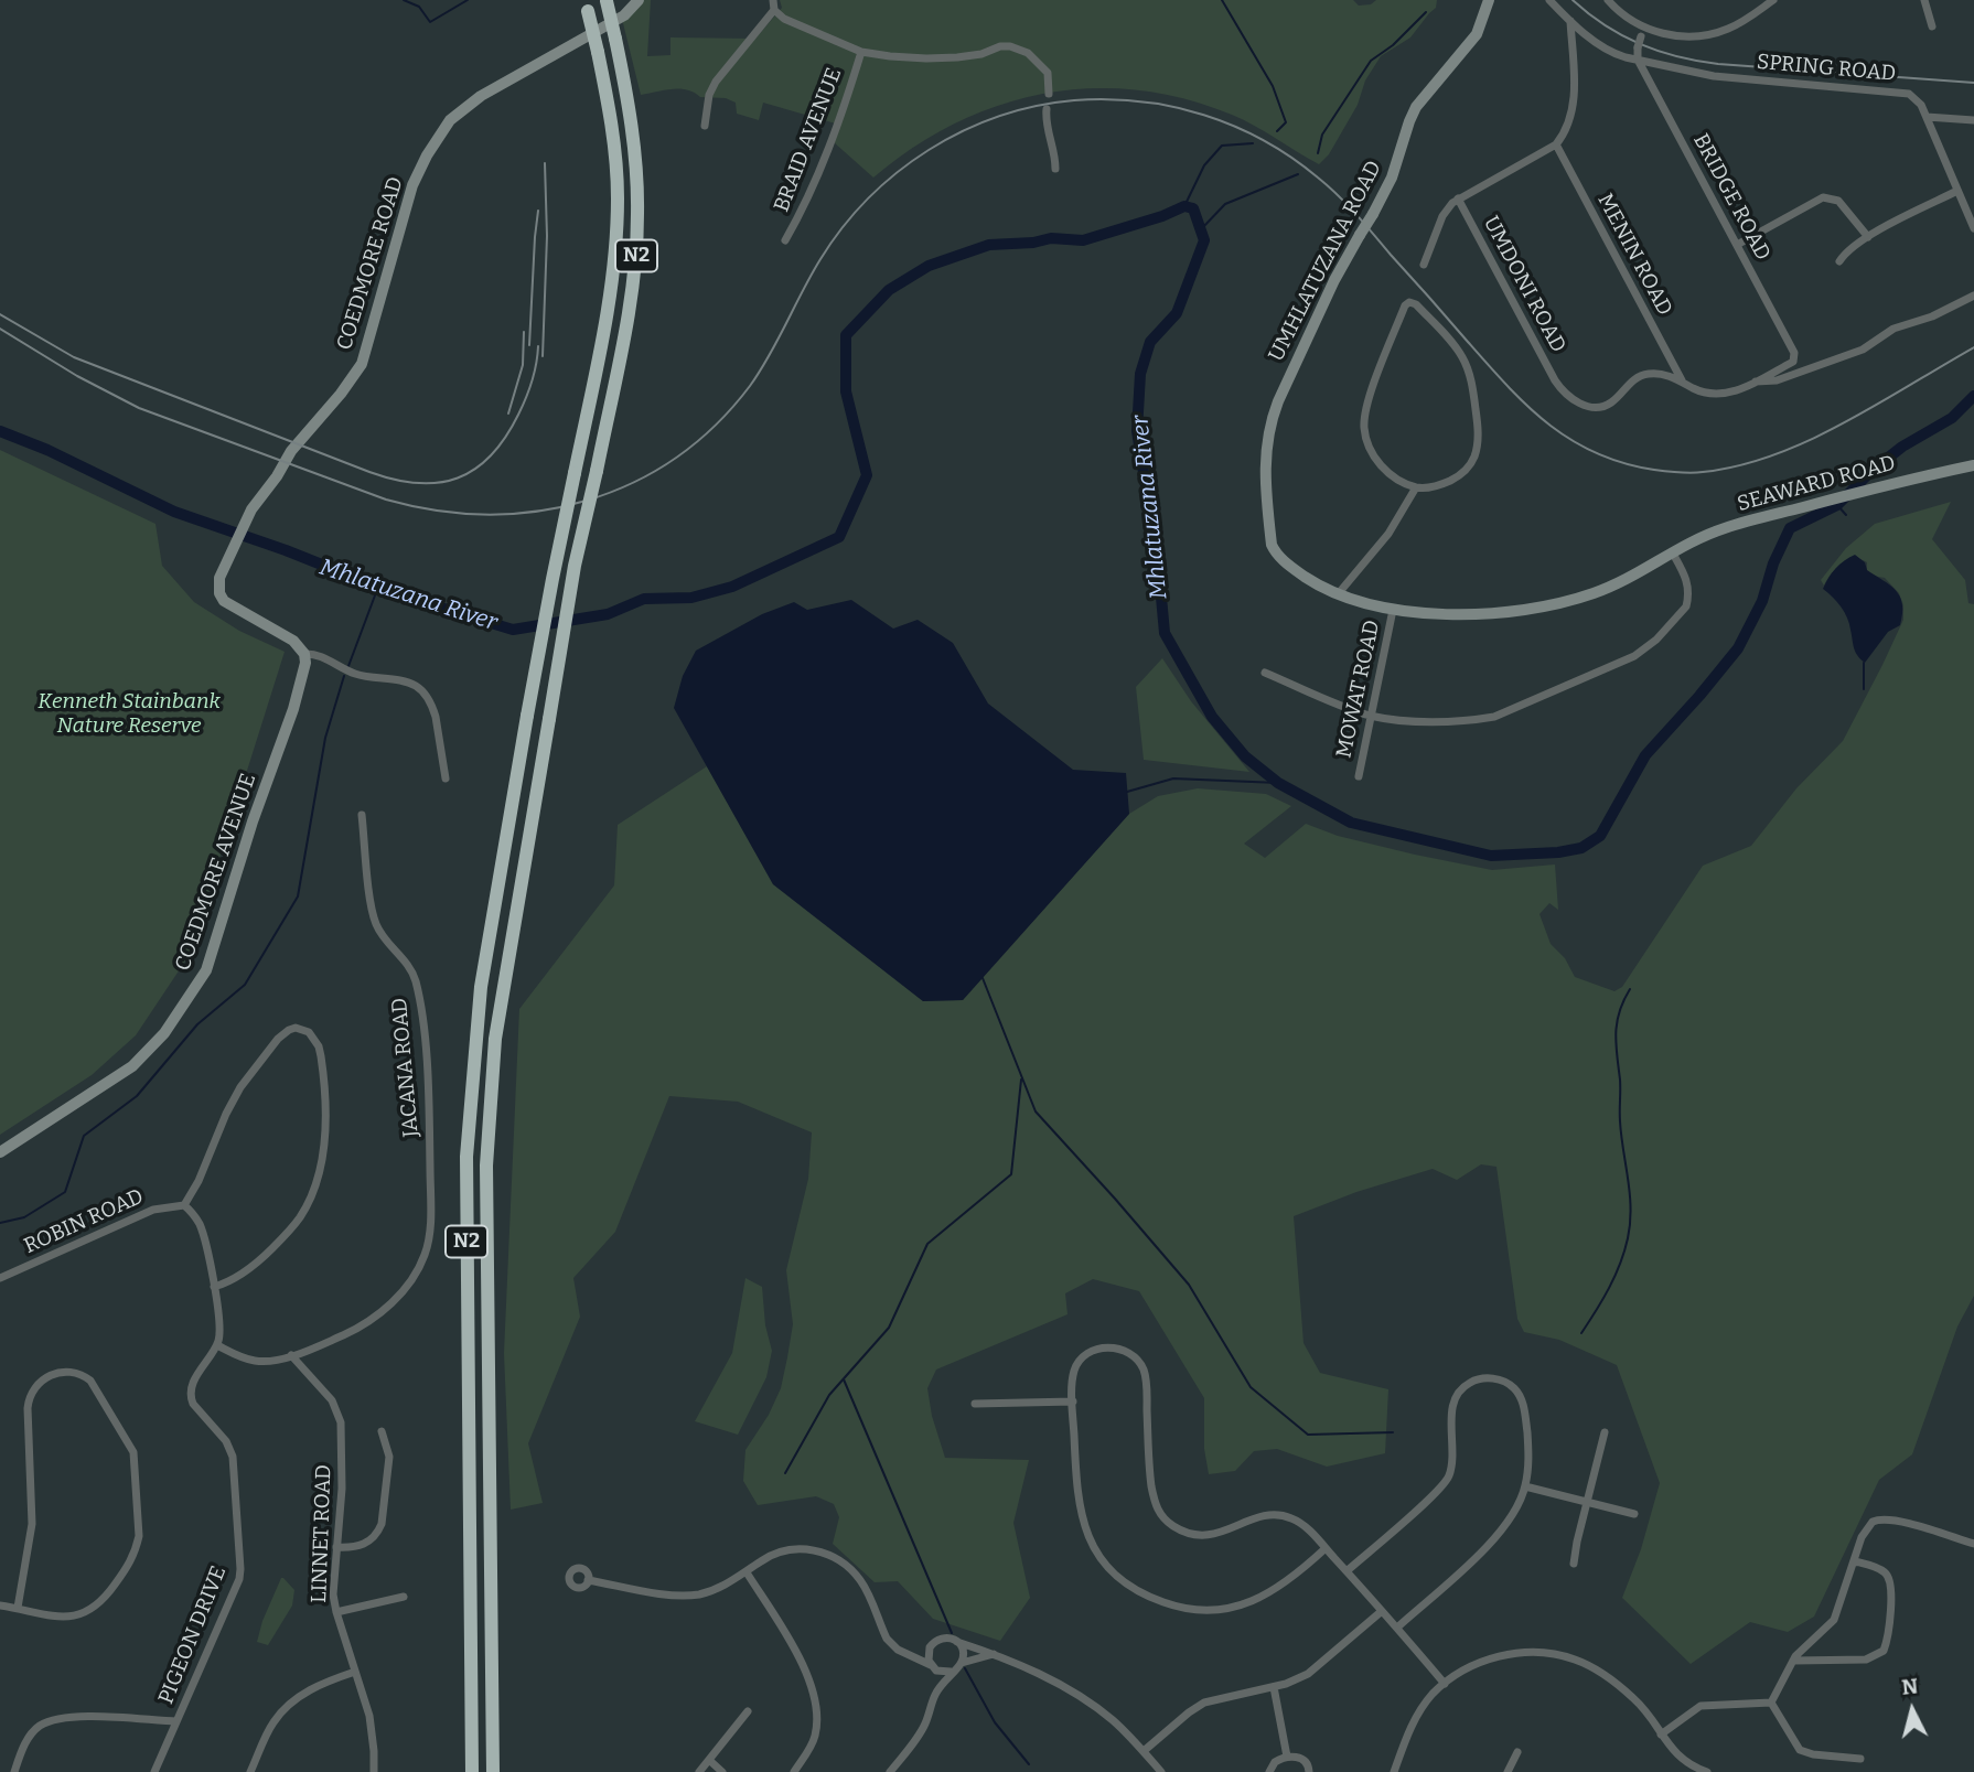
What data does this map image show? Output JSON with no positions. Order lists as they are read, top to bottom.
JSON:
{
  "streets": {
    "highway": ["N2"],
    "street": [
      "SPRING ROAD",
      "BRAID AVENUE",
      "BRIDGE ROAD",
      "MENIN ROAD",
      "UMHLATUZANA ROAD",
      "COEDMORE ROAD",
      "UMDONI ROAD",
      "SEAWARD ROAD",
      "MOWAT ROAD",
      "COEDMORE AVENUE",
      "JACANA ROAD",
      "ROBIN ROAD",
      "LINNET ROAD",
      "PIGEON DRIVE"
    ]
  },
  "crossings": [
    ["SPRING ROAD", "BRIDGE ROAD"],
    ["MENIN ROAD", "UMDONI ROAD"],
    ["UMHLATUZANA ROAD", "SEAWARD ROAD"],
    ["UMHLATUZANA ROAD", "MOWAT ROAD"],
    ["COEDMORE ROAD", "COEDMORE AVENUE"],
    ["JACANA ROAD", "LINNET ROAD"]
  ],
  "water": ["Mhlatuzana River"],
  "parks": ["Kenneth Stainbank Nature Reserve"],
  "north": "top"
}
